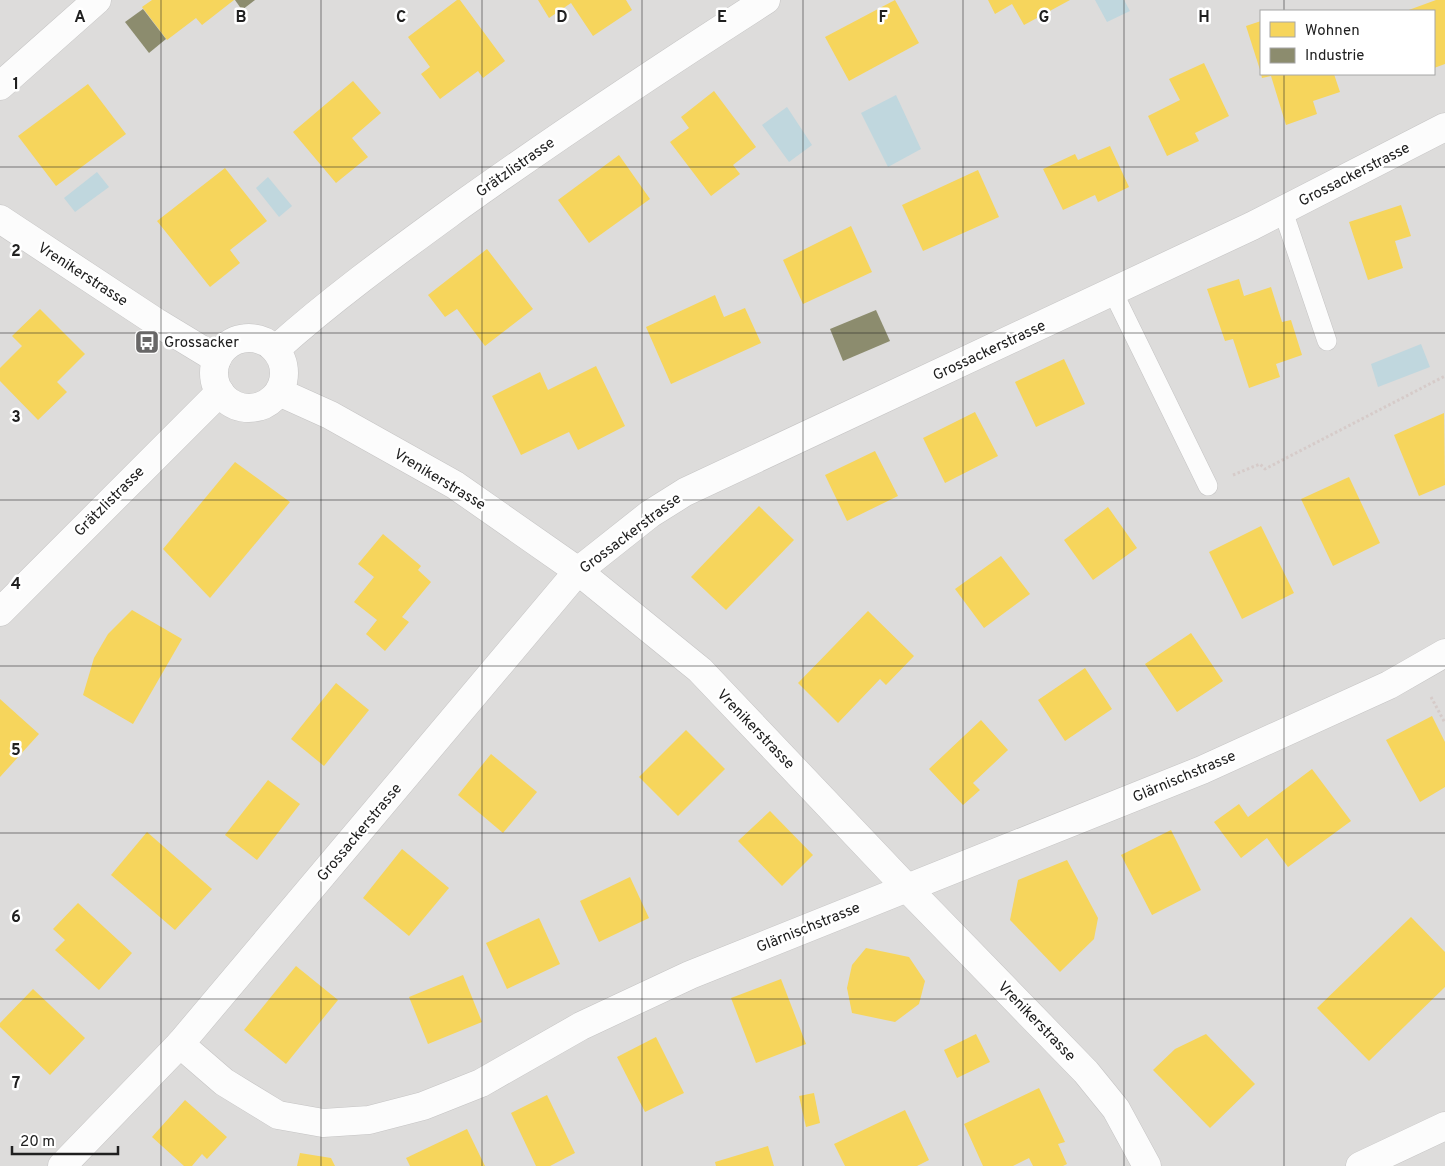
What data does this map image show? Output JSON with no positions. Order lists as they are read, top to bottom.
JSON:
{
  "streets": {
    "street": [
      "Grätzlistrasse",
      "Grossackerstrasse",
      "Vrenikerstrasse",
      "Glärnischstrasse"
    ]
  },
  "crossings": [
    ["Grätzlistrasse", "Vrenikerstrasse"],
    ["Grossackerstrasse", "Vrenikerstrasse"],
    ["Grossackerstrasse", "Glärnischstrasse"],
    ["Vrenikerstrasse", "Glärnischstrasse"]
  ],
  "places": {
    "bus stop": ["Grossacker"]
  },
  "legend": ["Wohnen", "Industrie"],
  "scale_bar": "20 m",
  "grid": {
    "columns": [
      "A",
      "B",
      "C",
      "D",
      "E",
      "F",
      "G",
      "H"
    ],
    "rows": [
      "1",
      "2",
      "3",
      "4",
      "5",
      "6",
      "7"
    ]
  }
}
